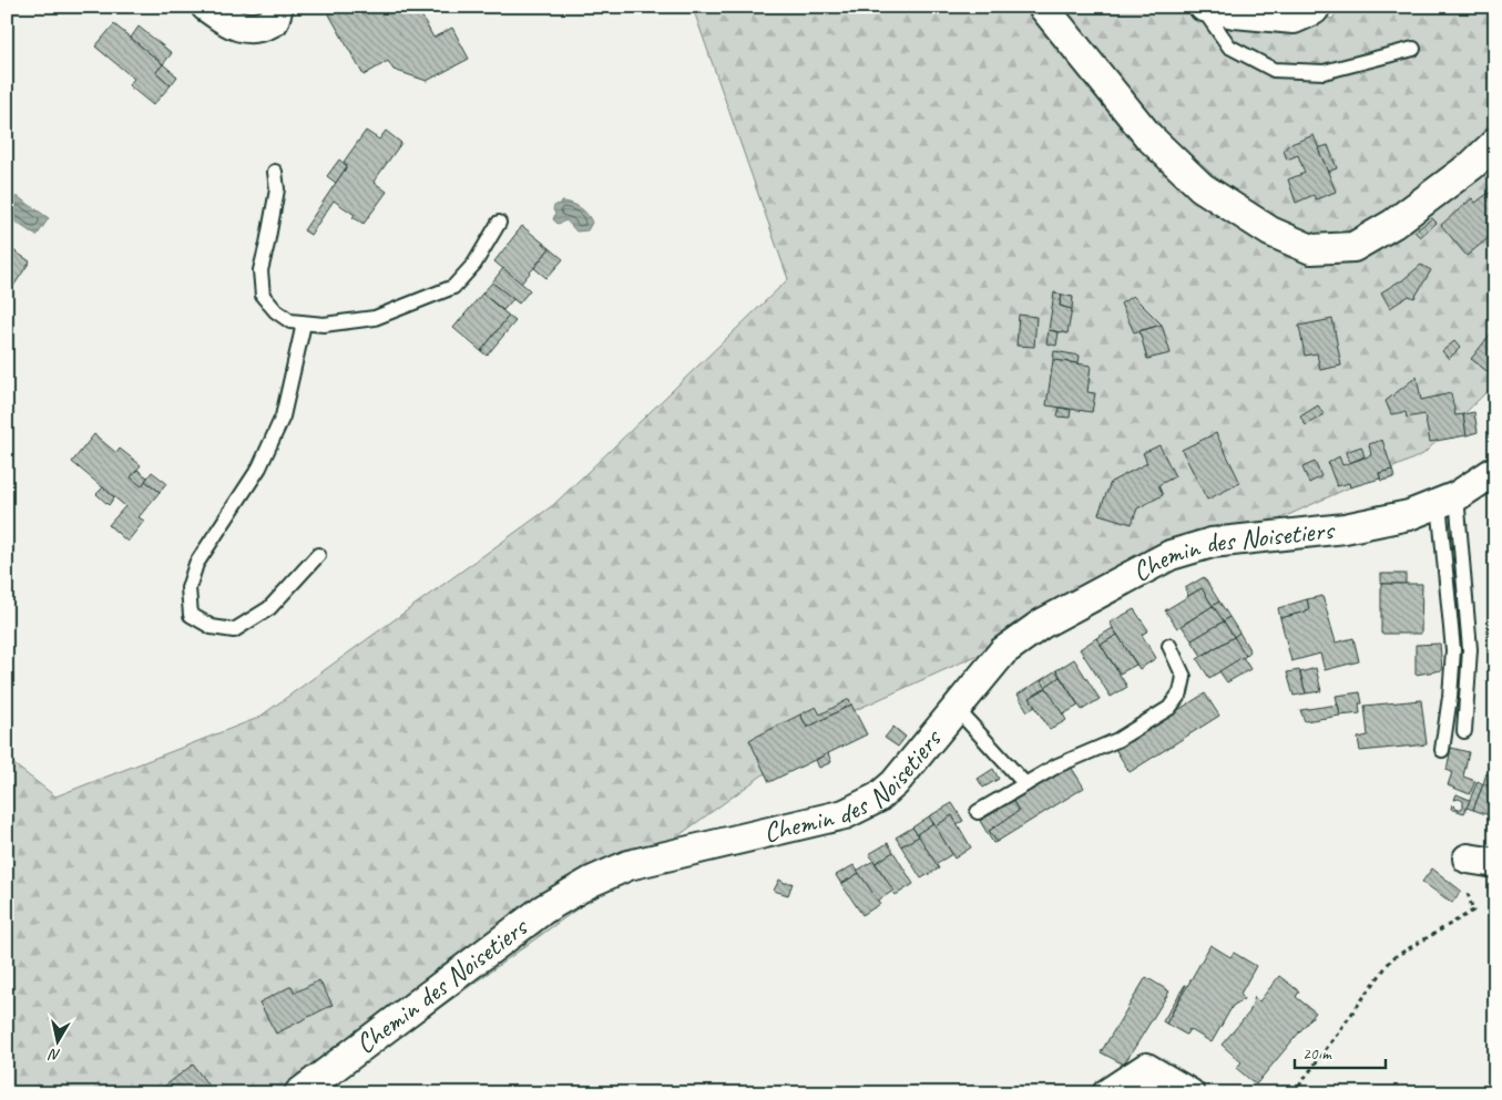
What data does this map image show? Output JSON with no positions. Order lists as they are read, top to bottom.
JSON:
{
  "streets": {
    "street": ["Chemin des Noisetiers"]
  },
  "scale_bar": "20 m",
  "north": "bottom"
}
